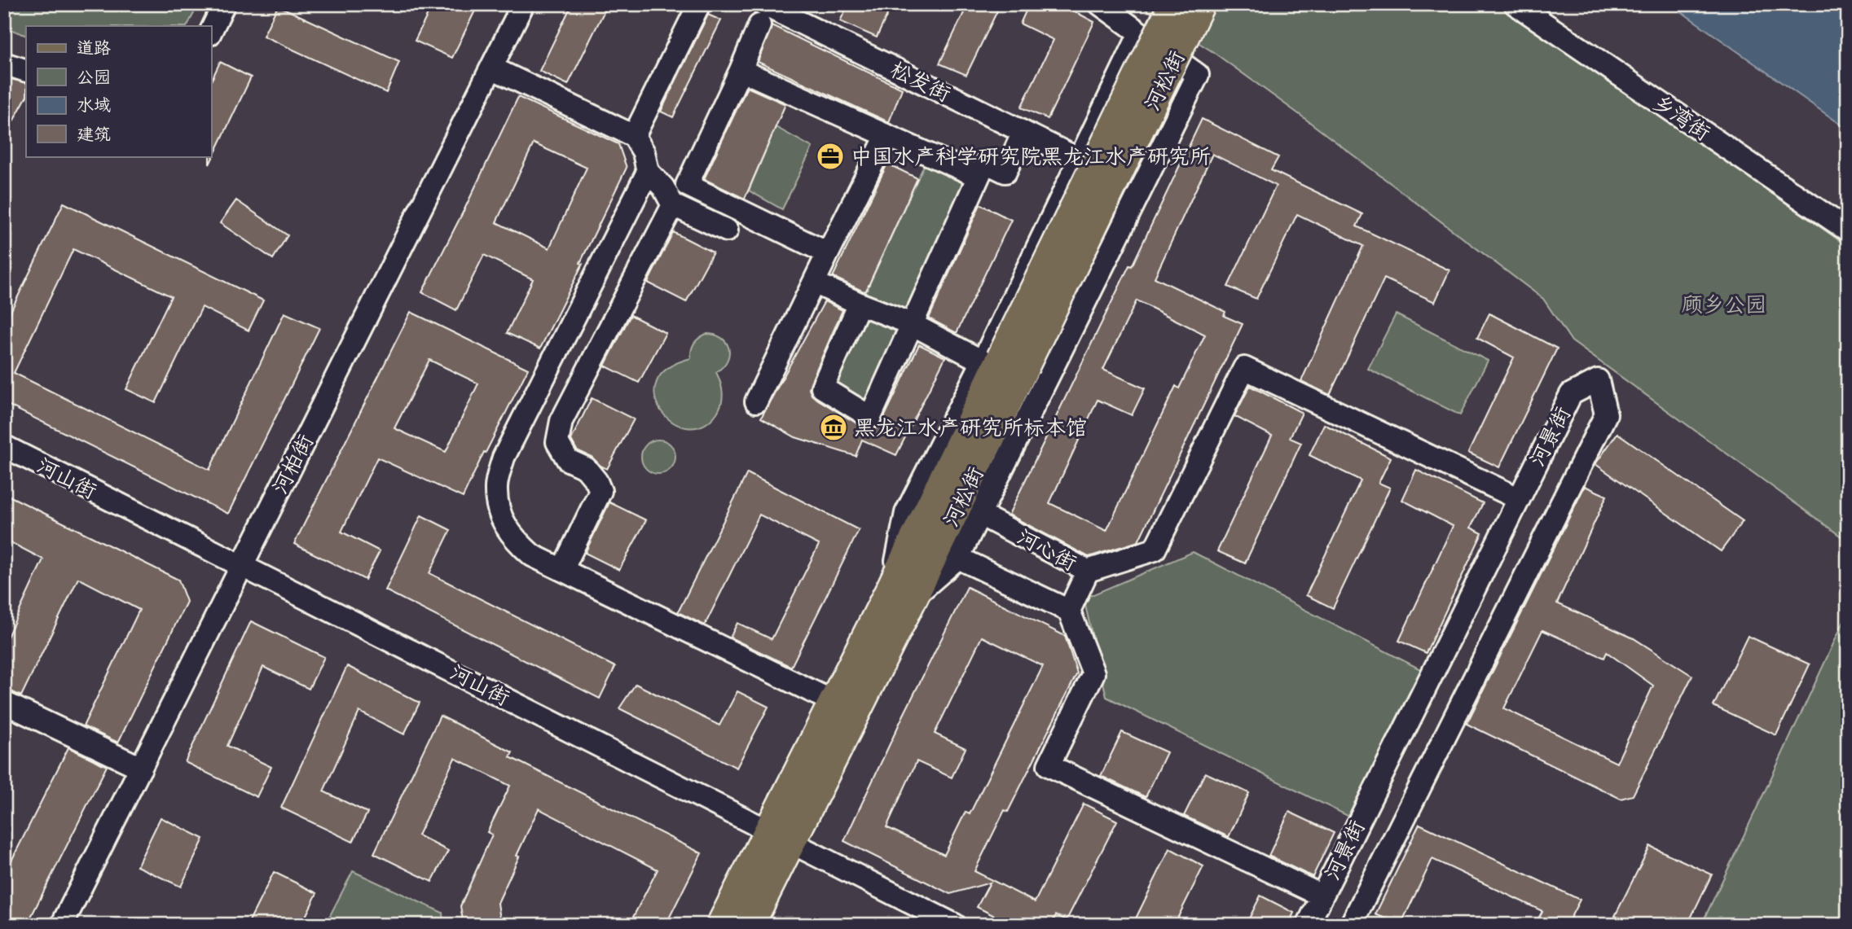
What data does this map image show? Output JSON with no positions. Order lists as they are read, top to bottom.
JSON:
{
  "streets": {
    "main road": ["河松街"],
    "street": [
      "松发街",
      "乡湾街",
      "河景街",
      "河柏街",
      "河山街",
      "河心街"
    ]
  },
  "crossings": [
    ["河松街", "河山街"],
    ["河柏街", "河山街"]
  ],
  "parks": ["顾乡公园"],
  "places": {
    "office": ["中国水产科学研究院黑龙江水产研究所"],
    "museum": ["黑龙江水产研究所标本馆"]
  },
  "legend": [
    "道路",
    "公园",
    "水域",
    "建筑"
  ]
}
